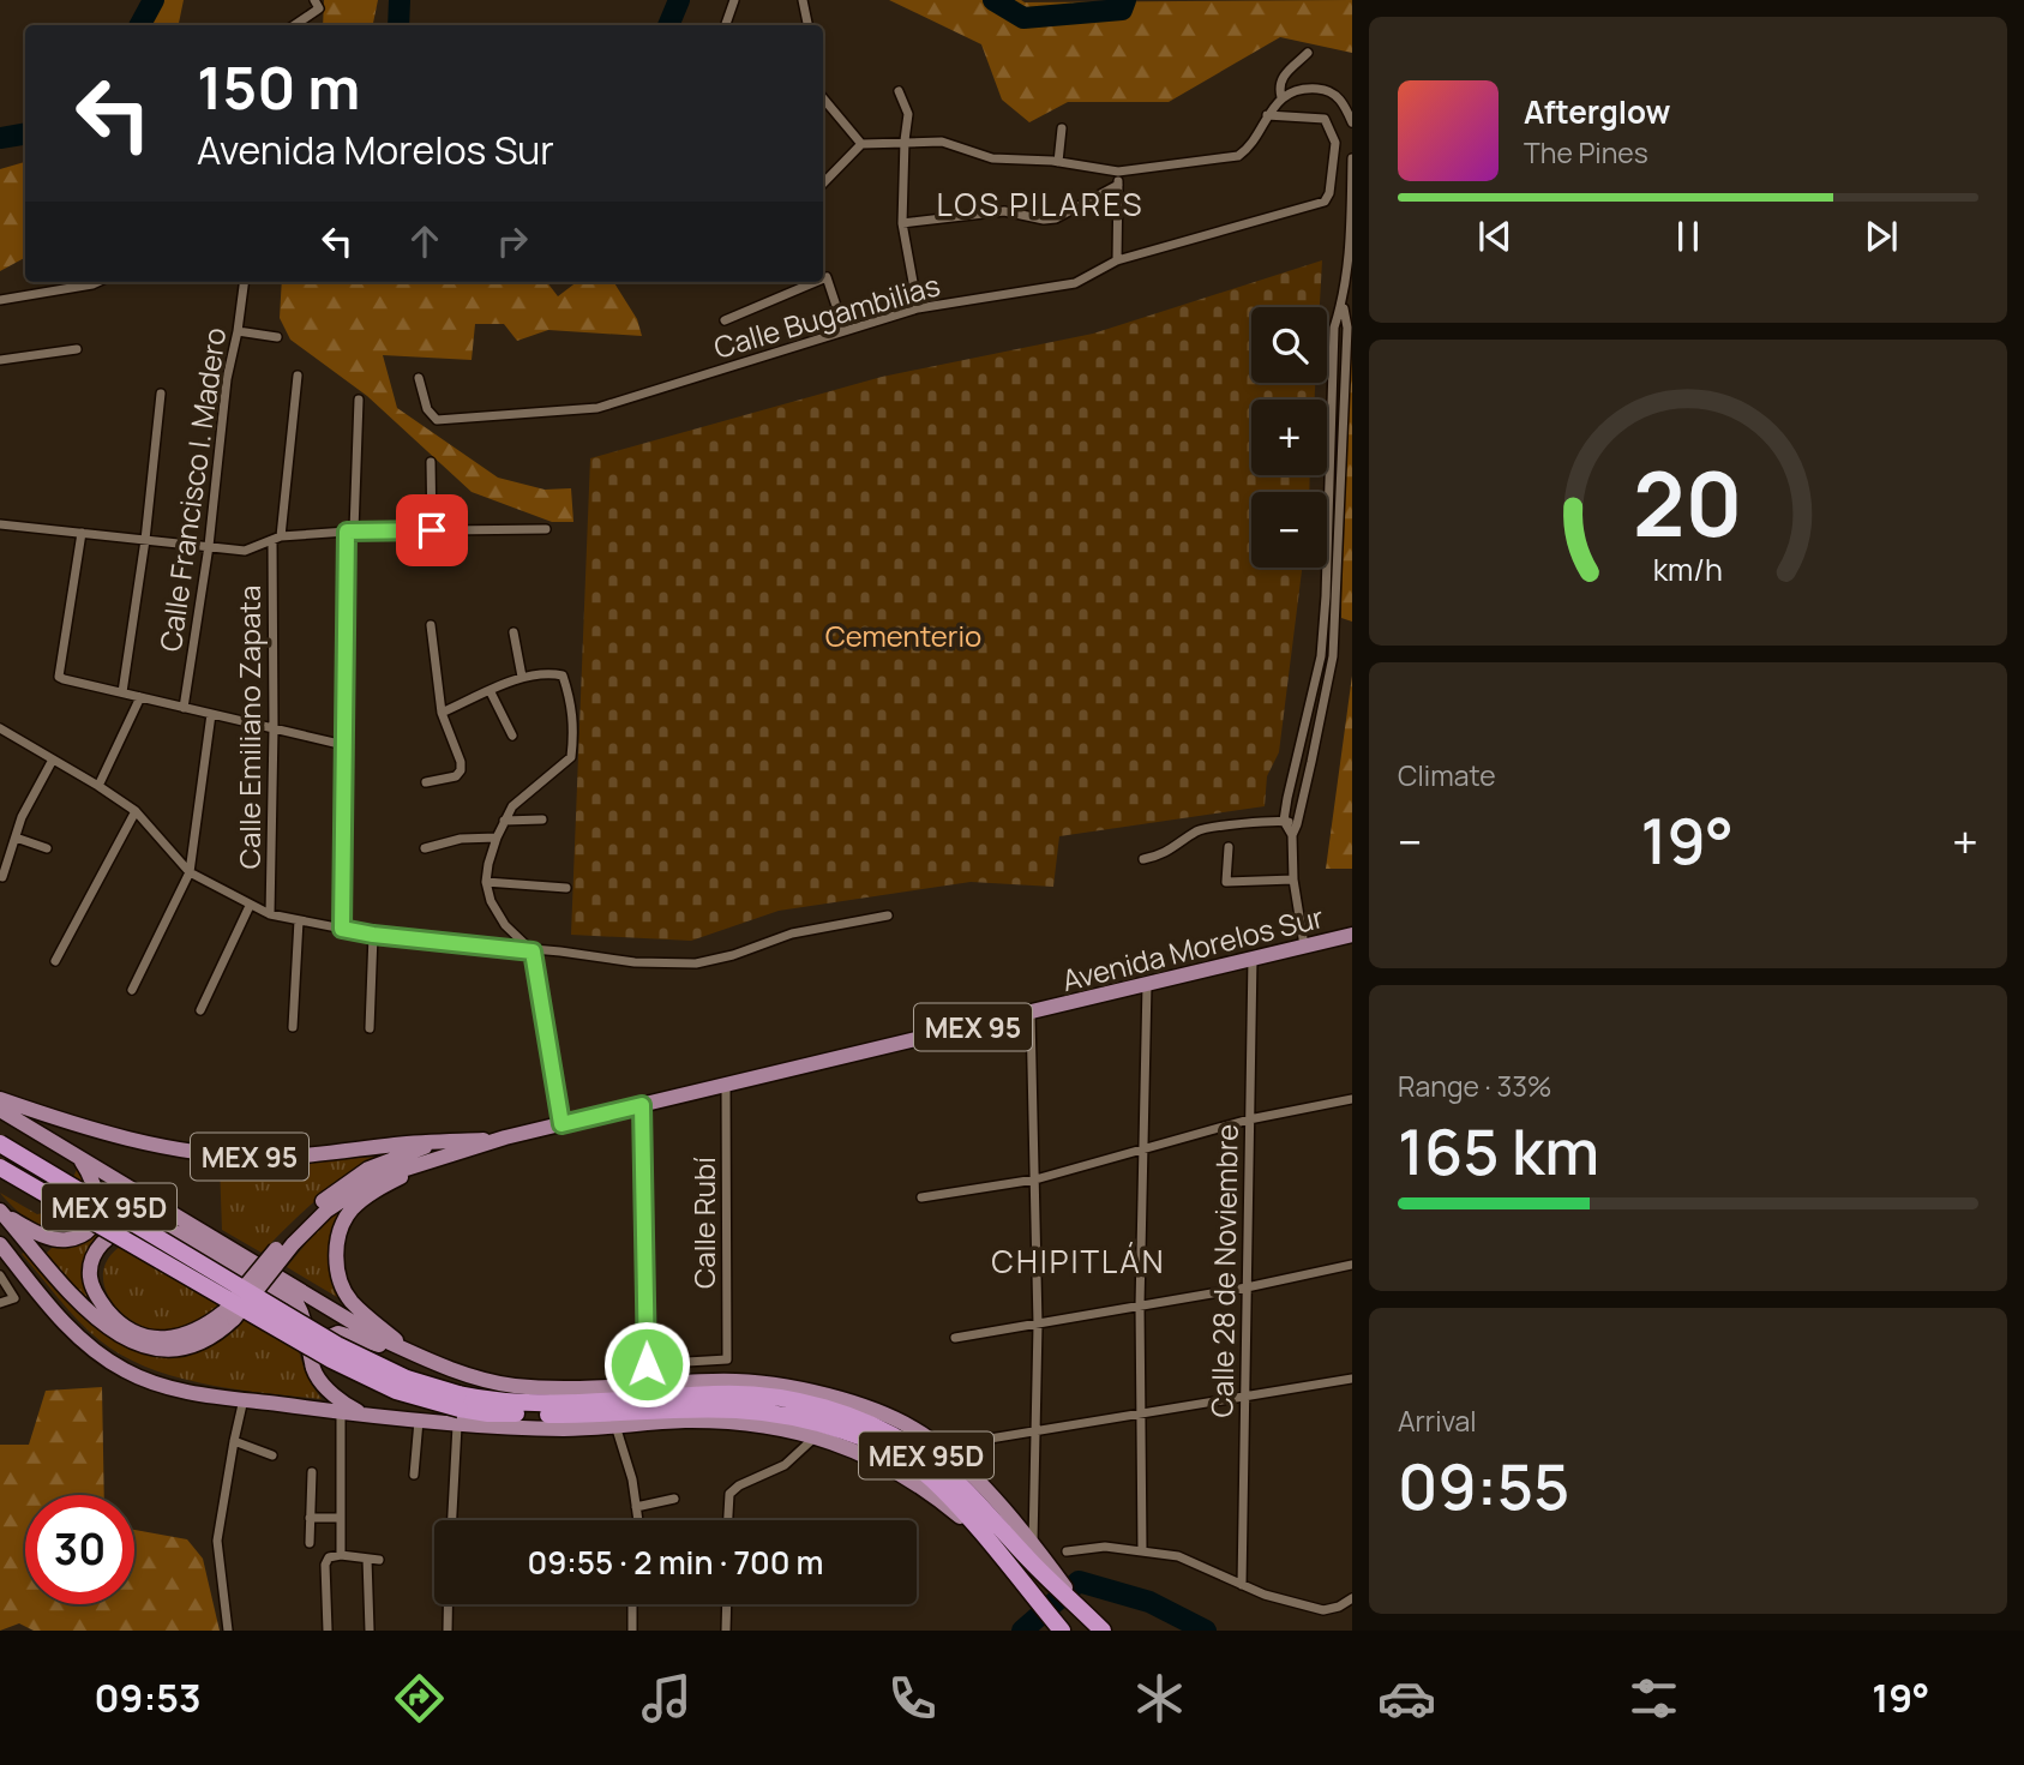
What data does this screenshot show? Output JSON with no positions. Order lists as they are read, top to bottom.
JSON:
{
  "streets": {
    "highway": ["MEX 95D"],
    "main road": ["Avenida Morelos Sur", "MEX 95"],
    "street": [
      "Calle Bugambilias",
      "Calle Francisco I. Madero",
      "Calle Emiliano Zapata",
      "Calle Rubí",
      "Calle 28 de Noviembre"
    ]
  },
  "crossings": [
    ["Avenida Morelos Sur", "MEX 95"],
    ["Avenida Morelos Sur", "Calle Rubí"],
    ["Avenida Morelos Sur", "Calle 28 de Noviembre"],
    ["MEX 95", "MEX 95D"]
  ],
  "districts": ["LOS PILARES", "CHIPITLÁN"],
  "parks": ["Cementerio"],
  "page": {
    "turn": ["150 m", "Avenida Morelos Sur"],
    "song": ["Afterglow", "The Pines"],
    "map_buttons": ["+", "−"],
    "tile": [
      "Climate",
      ["Range · 33%", "165 km"],
      ["Arrival", "09:55"]
    ],
    "heat": ["−", "19°", "+"],
    "limit": "30",
    "trip": "09:55 · 2 min · 700 m",
    "tabs": ["09:53", "19°"],
    "gauge": ["20", "km/h"]
  }
}
